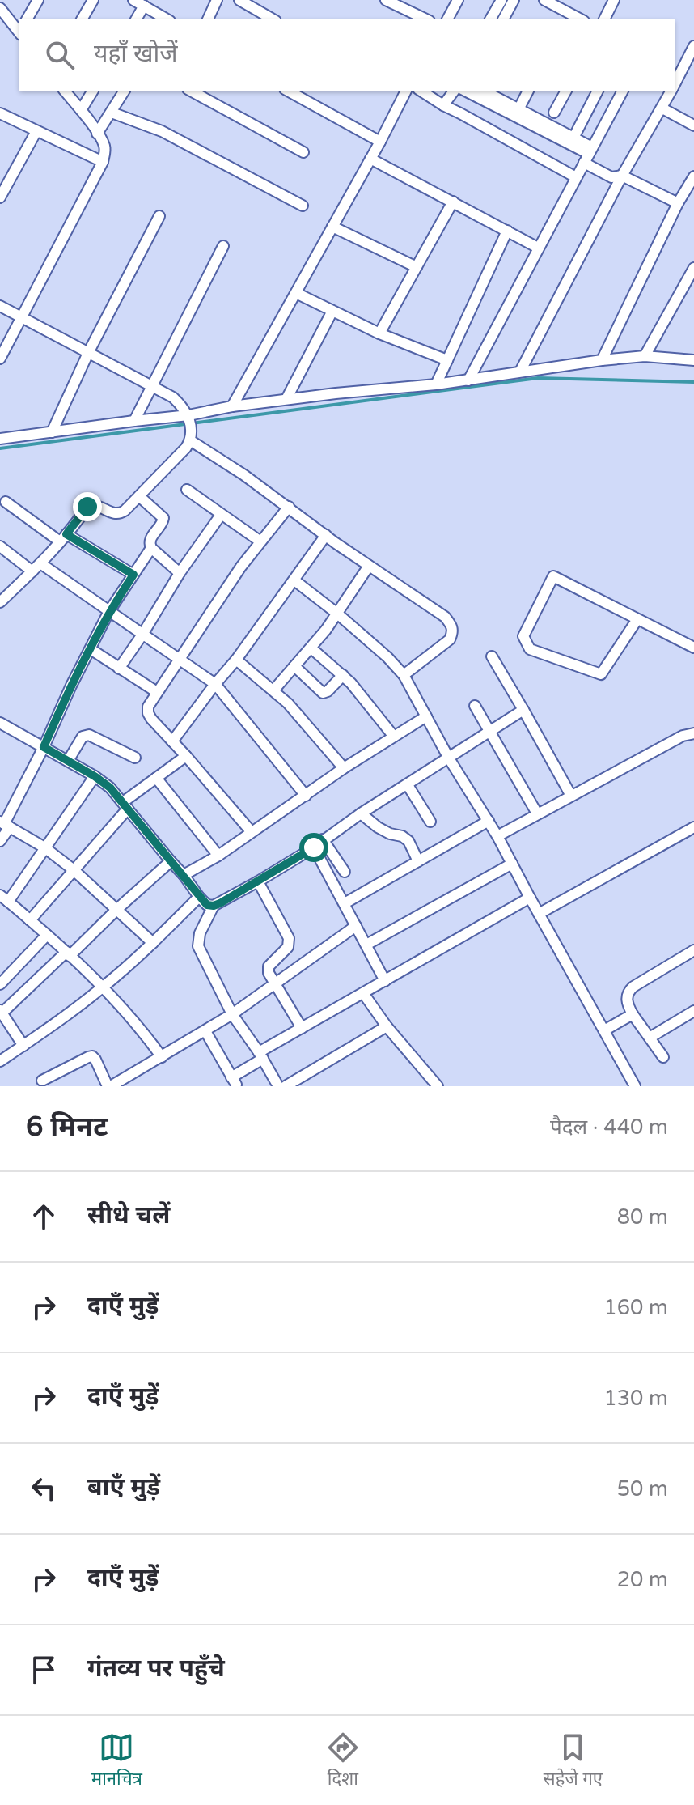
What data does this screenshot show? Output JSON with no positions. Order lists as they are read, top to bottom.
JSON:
{
  "page": {
    "search": "यहाँ खोजें",
    "heading": ["6 मिनट", "पैदल · 440 m"],
    "list": [
      ["सीधे चलें", "80 m"],
      ["दाएँ मुड़ें", "160 m"],
      ["दाएँ मुड़ें", "130 m"],
      ["बाएँ मुड़ें", "50 m"],
      ["दाएँ मुड़ें", "20 m"],
      "गंतव्य पर पहुँचे"
    ],
    "nav": ["मानचित्र", "दिशा", "सहेजे गए"]
  }
}
